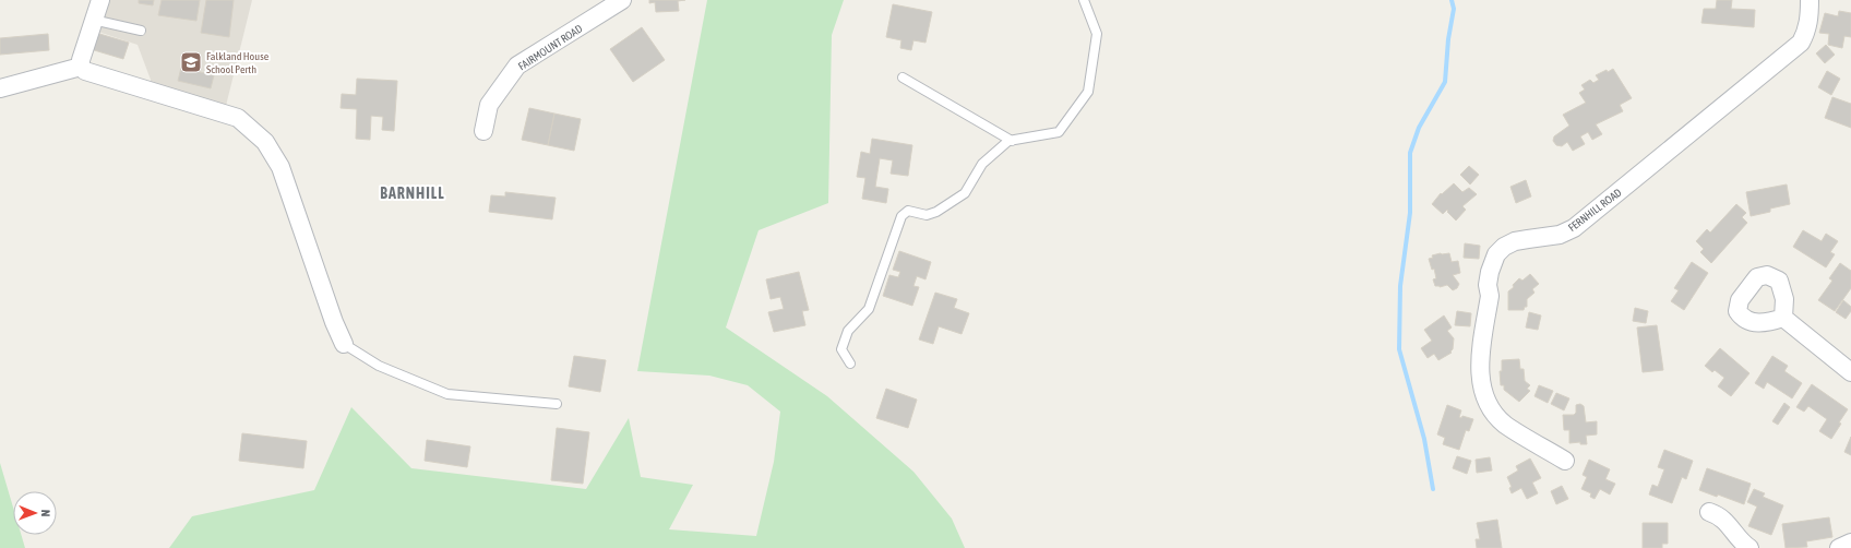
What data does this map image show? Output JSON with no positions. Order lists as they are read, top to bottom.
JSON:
{
  "streets": {
    "street": ["FAIRMOUNT ROAD", "FERNHILL ROAD"]
  },
  "districts": ["BARNHILL"],
  "places": {
    "school or university": ["Falkland House School Perth"]
  },
  "north": "right"
}
